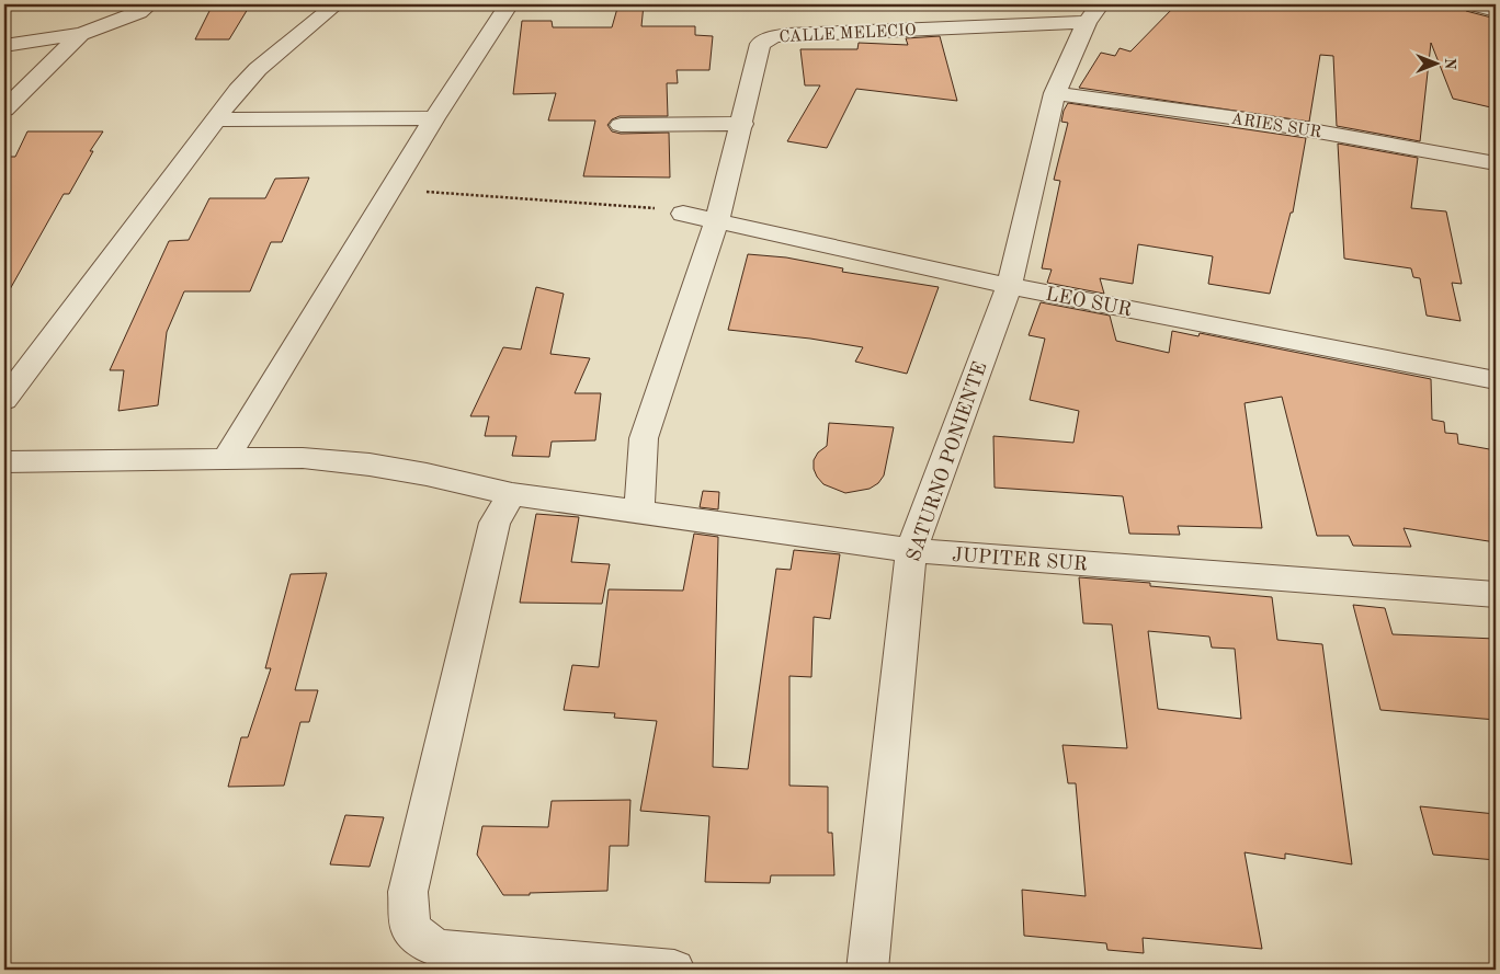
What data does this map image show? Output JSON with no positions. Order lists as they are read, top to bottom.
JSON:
{
  "streets": {
    "street": [
      "CALLE MELECIO",
      "ARIES SUR",
      "LEO SUR",
      "SATURNO PONIENTE",
      "JUPITER SUR"
    ]
  },
  "crossings": [
    ["CALLE MELECIO", "LEO SUR"],
    ["CALLE MELECIO", "SATURNO PONIENTE"],
    ["CALLE MELECIO", "JUPITER SUR"],
    ["ARIES SUR", "SATURNO PONIENTE"],
    ["LEO SUR", "SATURNO PONIENTE"],
    ["SATURNO PONIENTE", "JUPITER SUR"]
  ],
  "north": "right"
}
